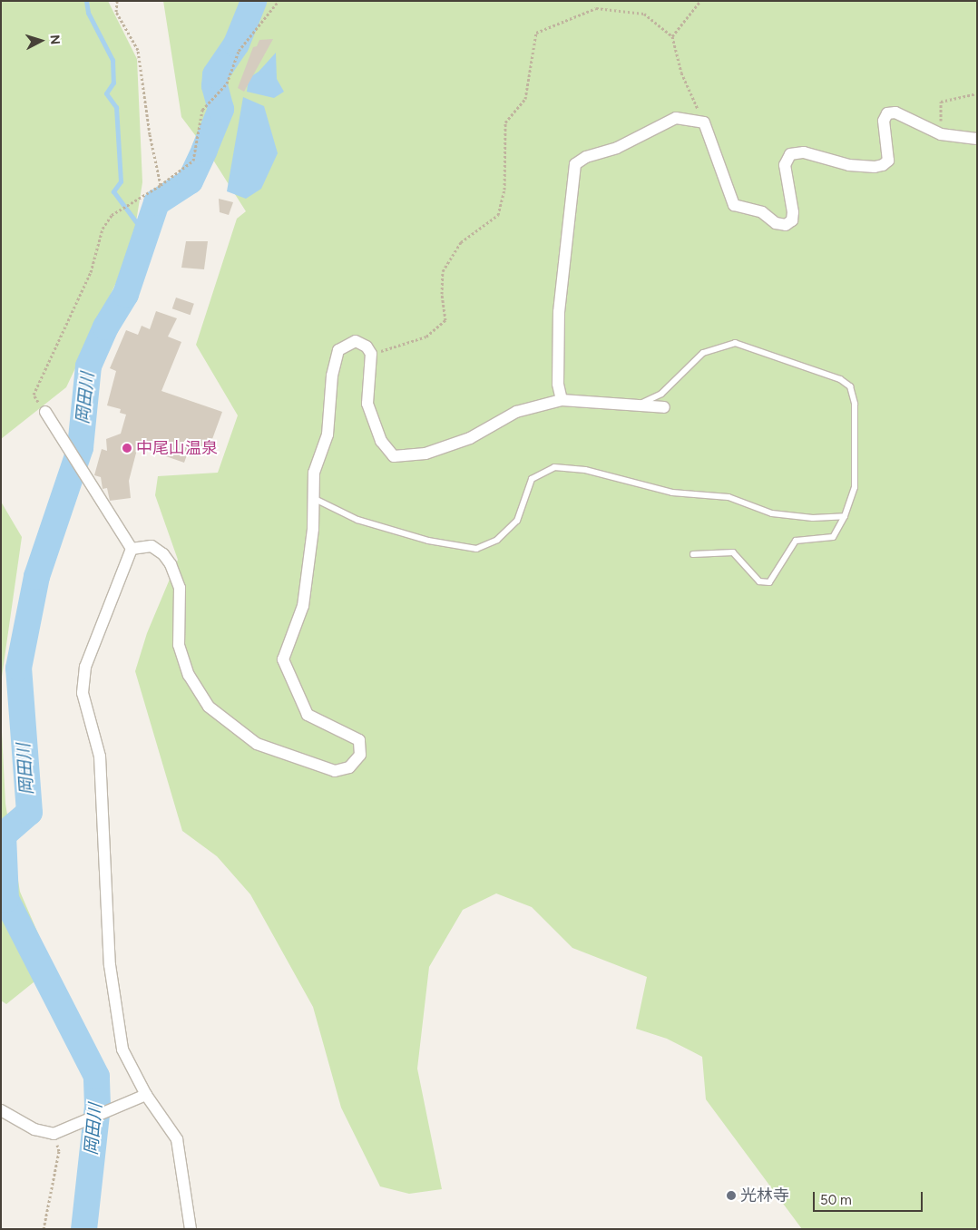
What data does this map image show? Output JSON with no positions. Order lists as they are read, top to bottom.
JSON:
{
  "water": ["岡田川"],
  "places": ["中尾山温泉", "光林寺"],
  "scale_bar": "50 m",
  "north": "right"
}
